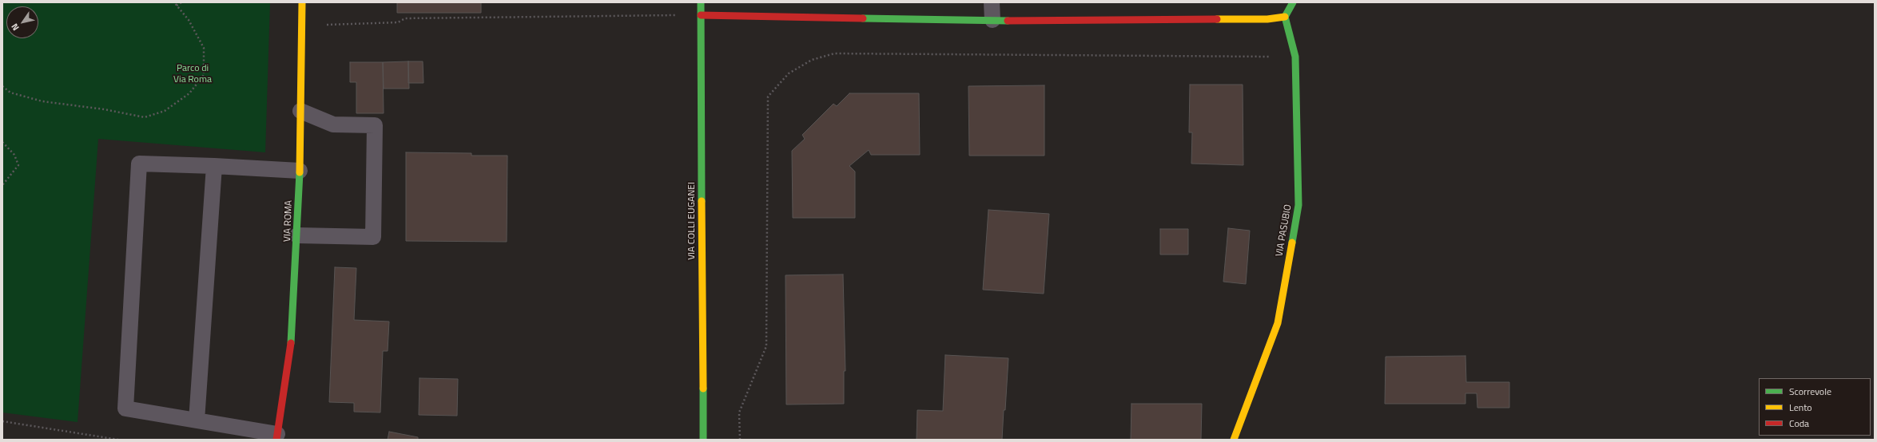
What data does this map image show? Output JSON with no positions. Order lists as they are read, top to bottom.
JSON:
{
  "streets": {
    "street": ["VIA ROMA", "VIA COLLI EUGANEI", "VIA PASUBIO"]
  },
  "parks": ["Parco di Via Roma"],
  "legend": ["Scorrevole", "Lento", "Coda"],
  "north": "bottom left"
}
